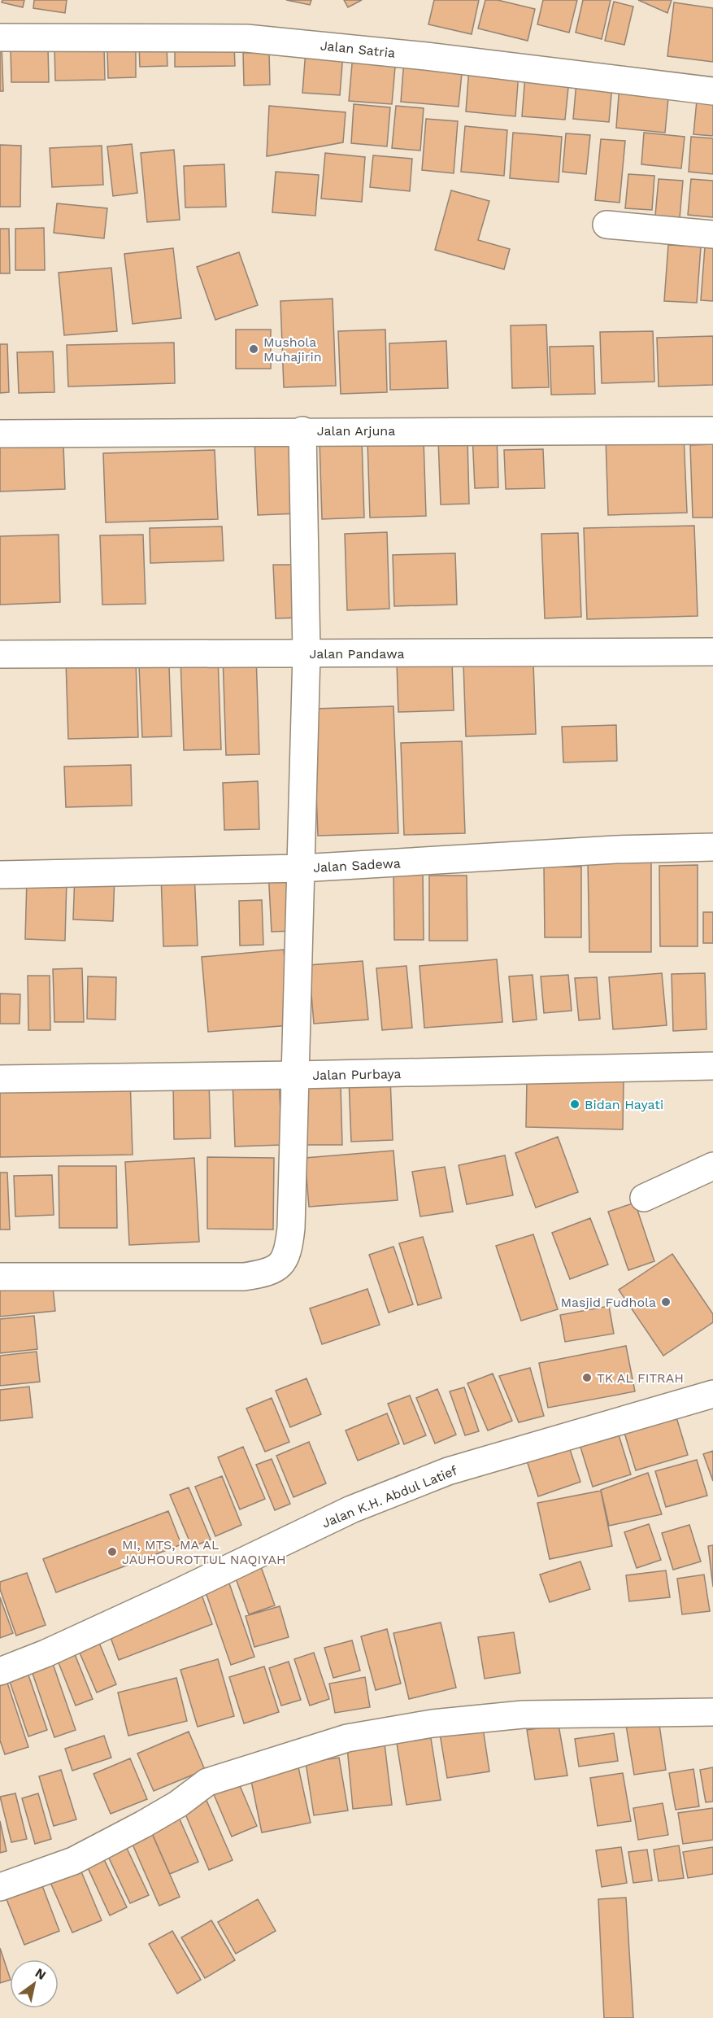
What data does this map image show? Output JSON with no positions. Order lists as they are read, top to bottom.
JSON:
{
  "streets": {
    "street": [
      "Jalan Satria",
      "Jalan Arjuna",
      "Jalan Pandawa",
      "Jalan Sadewa",
      "Jalan Purbaya",
      "Jalan K.H. Abdul Latief"
    ]
  },
  "places": [
    "Mushola Muhajirin",
    "Bidan Hayati",
    "Masjid Fudhola",
    "TK AL FITRAH",
    "MI, MTS, MA AL JAUHOUROTTUL NAQIYAH"
  ],
  "north": "top right"
}
